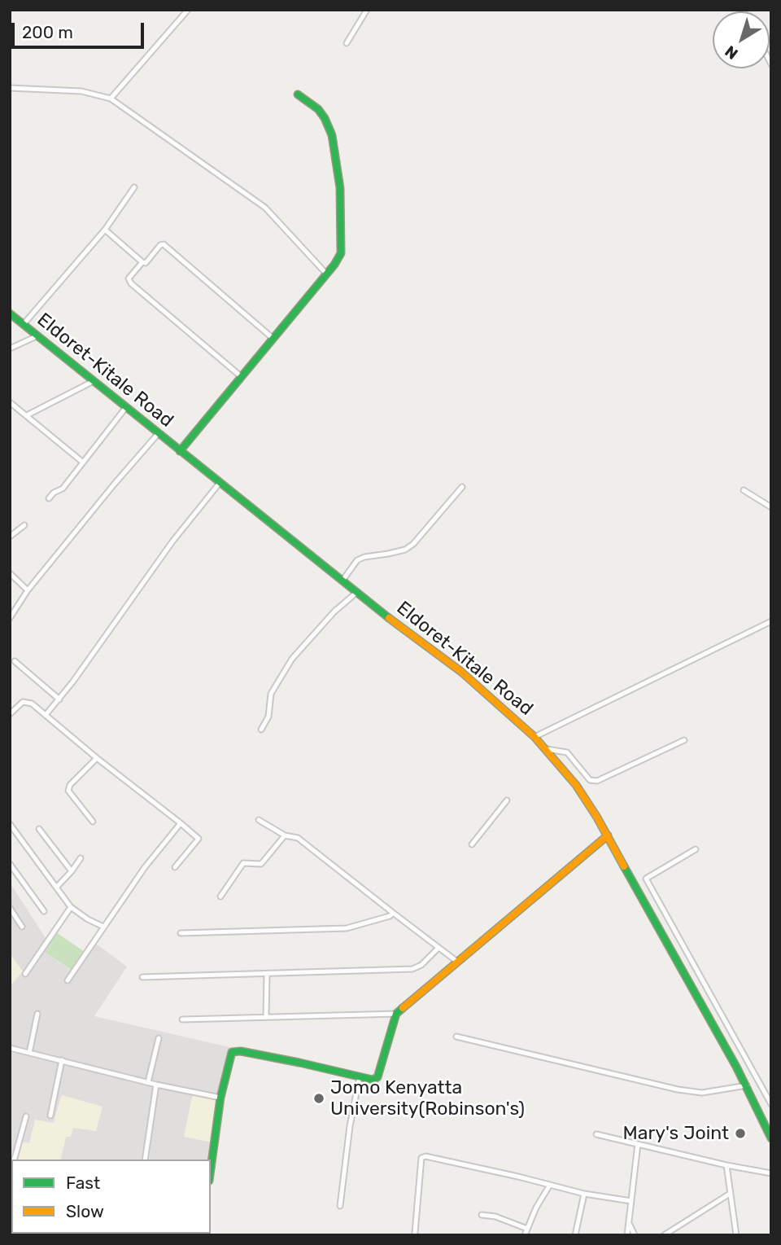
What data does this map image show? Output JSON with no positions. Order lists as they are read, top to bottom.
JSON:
{
  "streets": {
    "main road": ["Eldoret-Kitale Road"]
  },
  "places": ["Jomo Kenyatta University(Robinson's)", "Mary's Joint"],
  "legend": ["Fast", "Slow"],
  "scale_bar": "200 m",
  "north": "bottom left"
}
